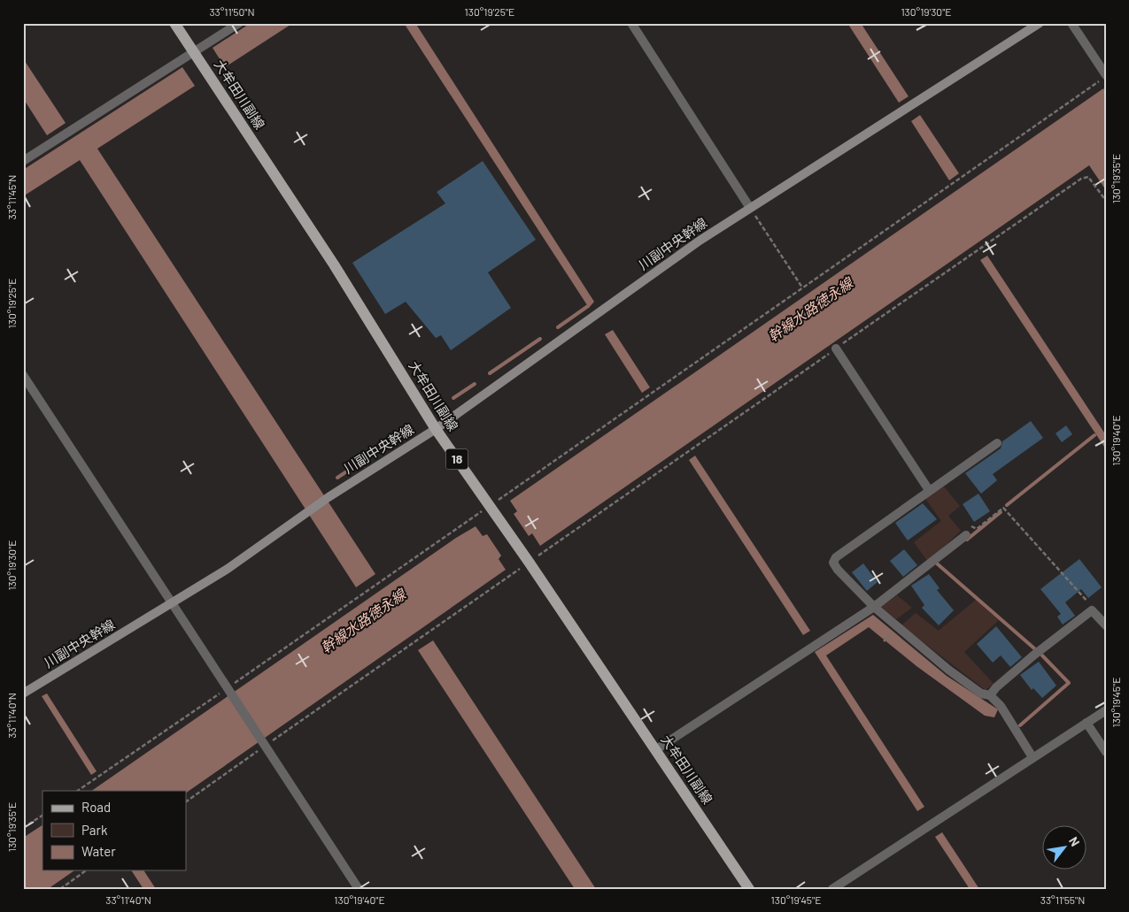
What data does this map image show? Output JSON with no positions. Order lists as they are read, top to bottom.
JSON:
{
  "streets": {
    "main road": ["大牟田川副線", "18"],
    "street": ["川副中央幹線"]
  },
  "crossings": [
    ["大牟田川副線", "川副中央幹線"]
  ],
  "water": ["幹線水路徳永線"],
  "legend": ["Road", "Park", "Water"],
  "north": "top right",
  "coordinates": [
    "33°11'50\"N",
    "130°19'25\"E",
    "130°19'30\"E",
    "130°19'35\"E",
    "33°11'45\"N",
    "130°19'40\"E",
    "130°19'45\"E",
    "33°11'40\"N",
    "33°11'55\"N"
  ]
}
